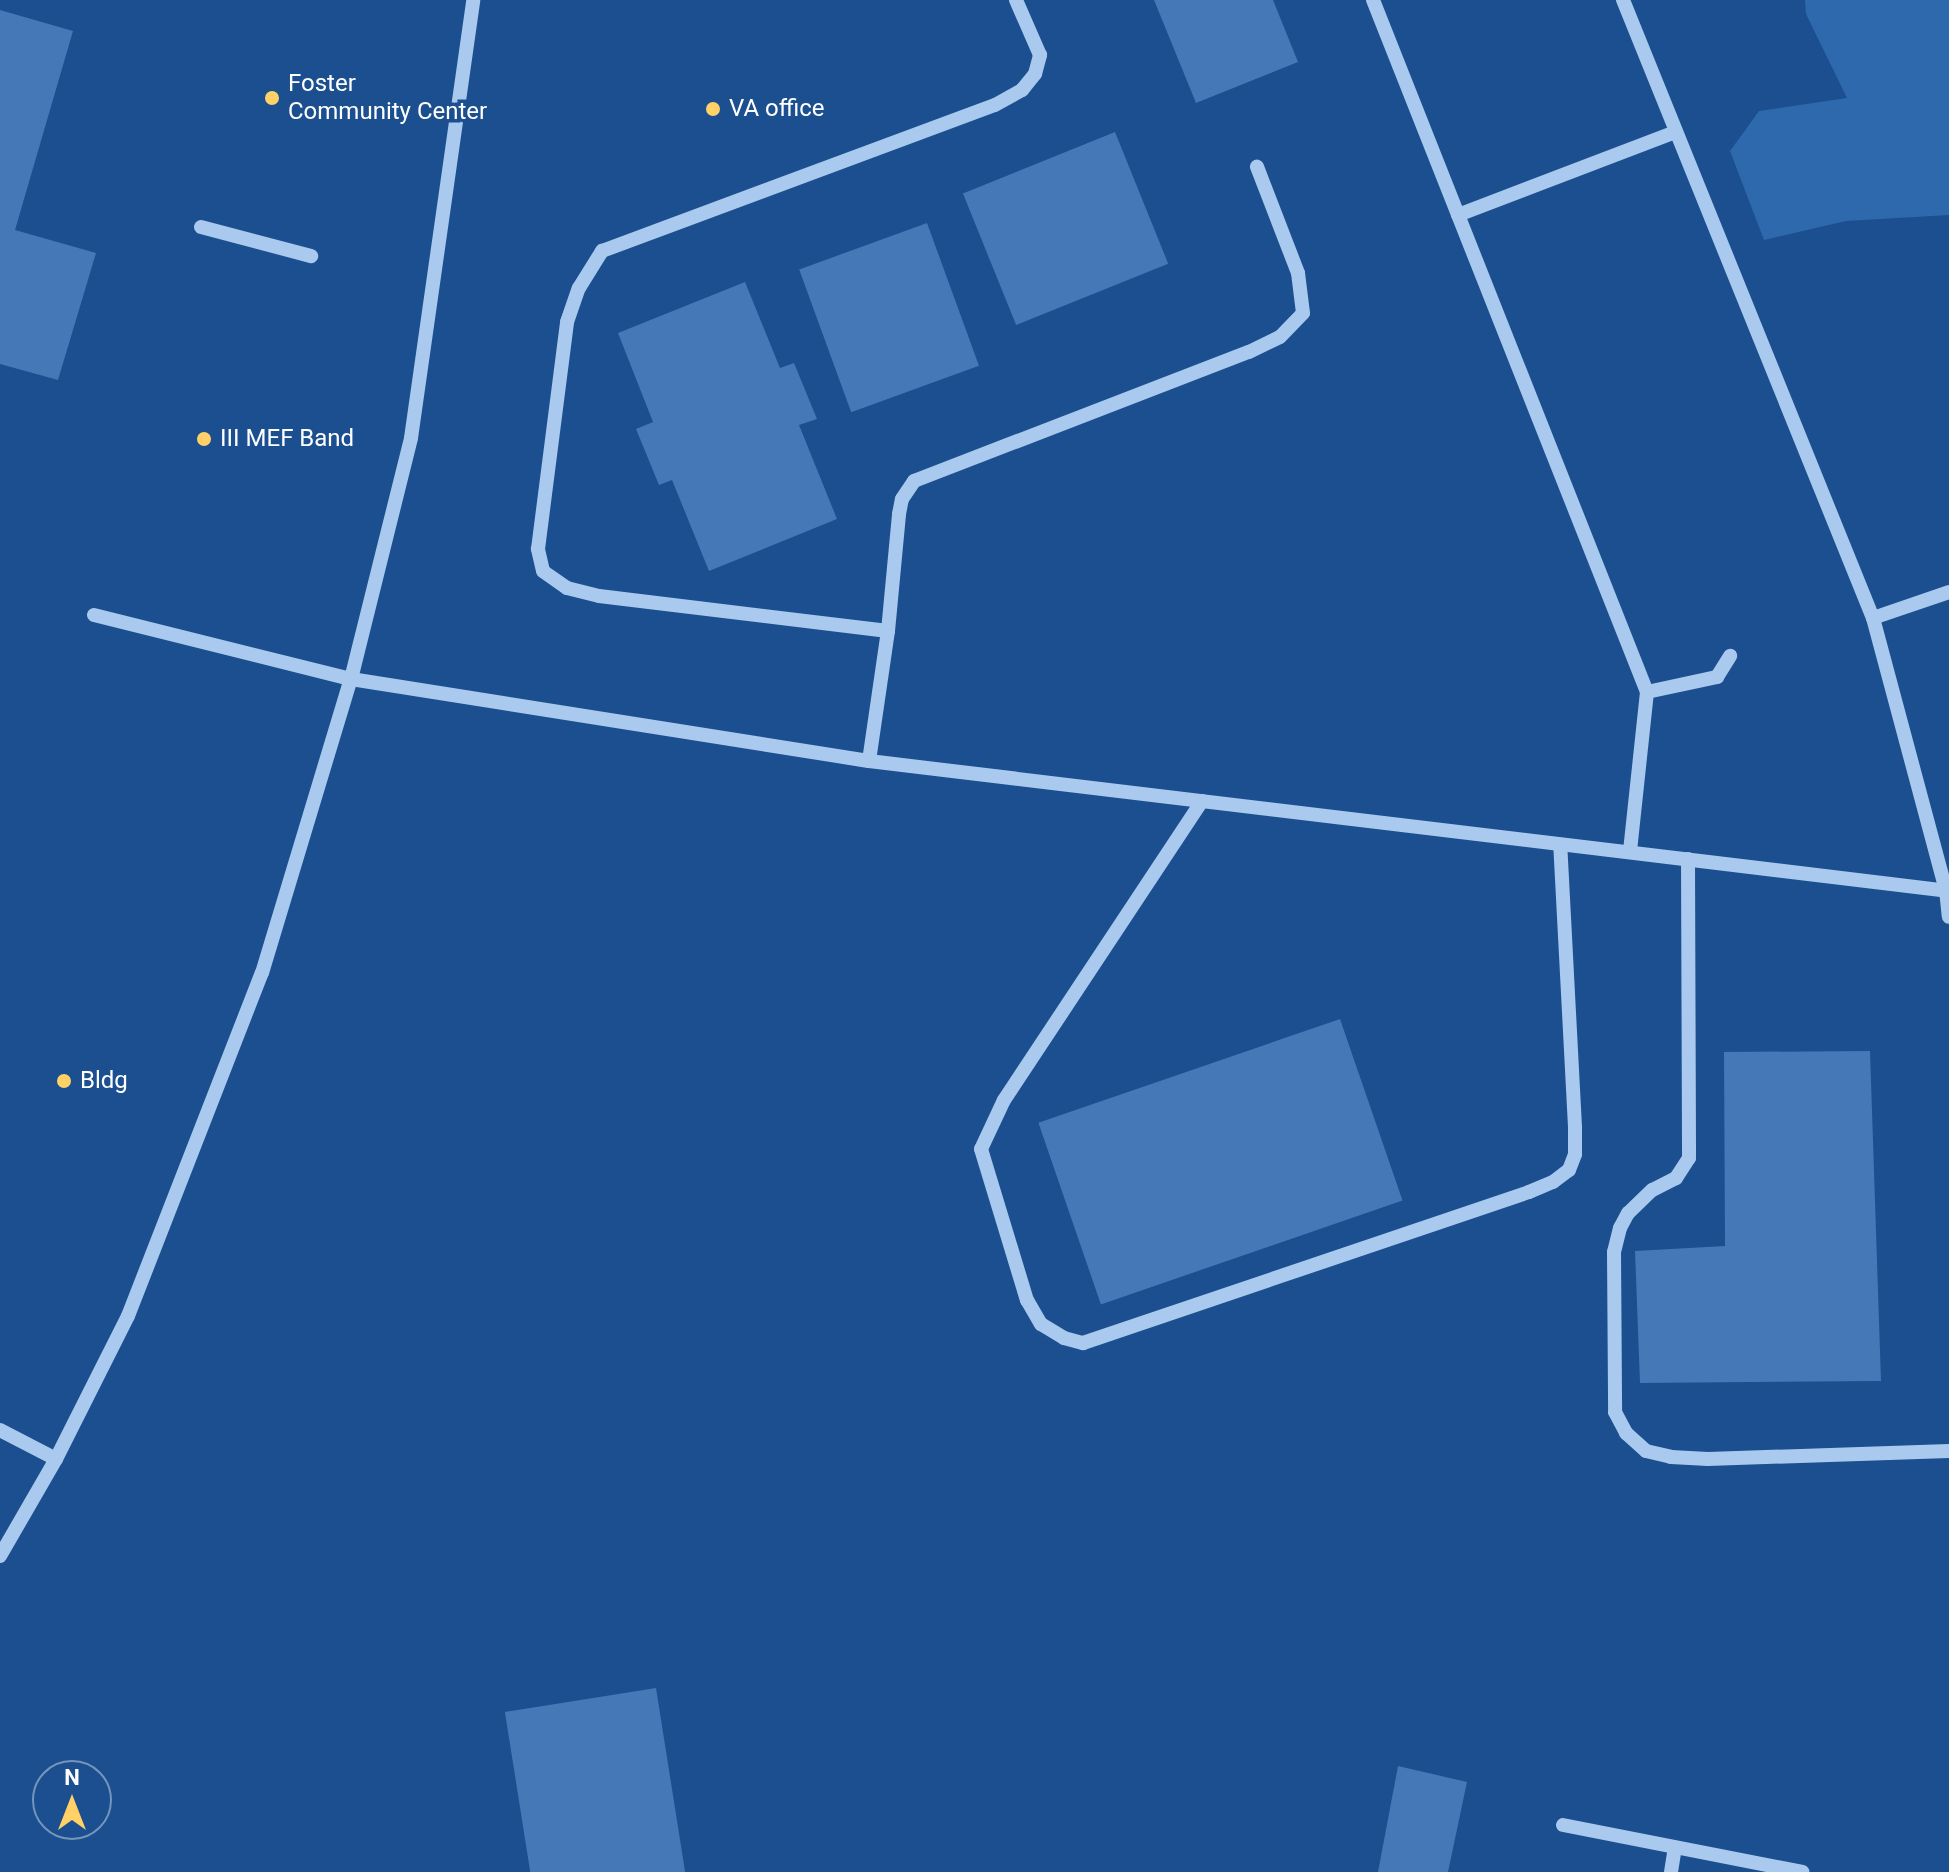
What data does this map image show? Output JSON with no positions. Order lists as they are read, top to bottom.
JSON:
{
  "places": [
    "Foster Community Center",
    "VA office",
    "III MEF Band",
    "Bldg"
  ],
  "north": "top"
}
